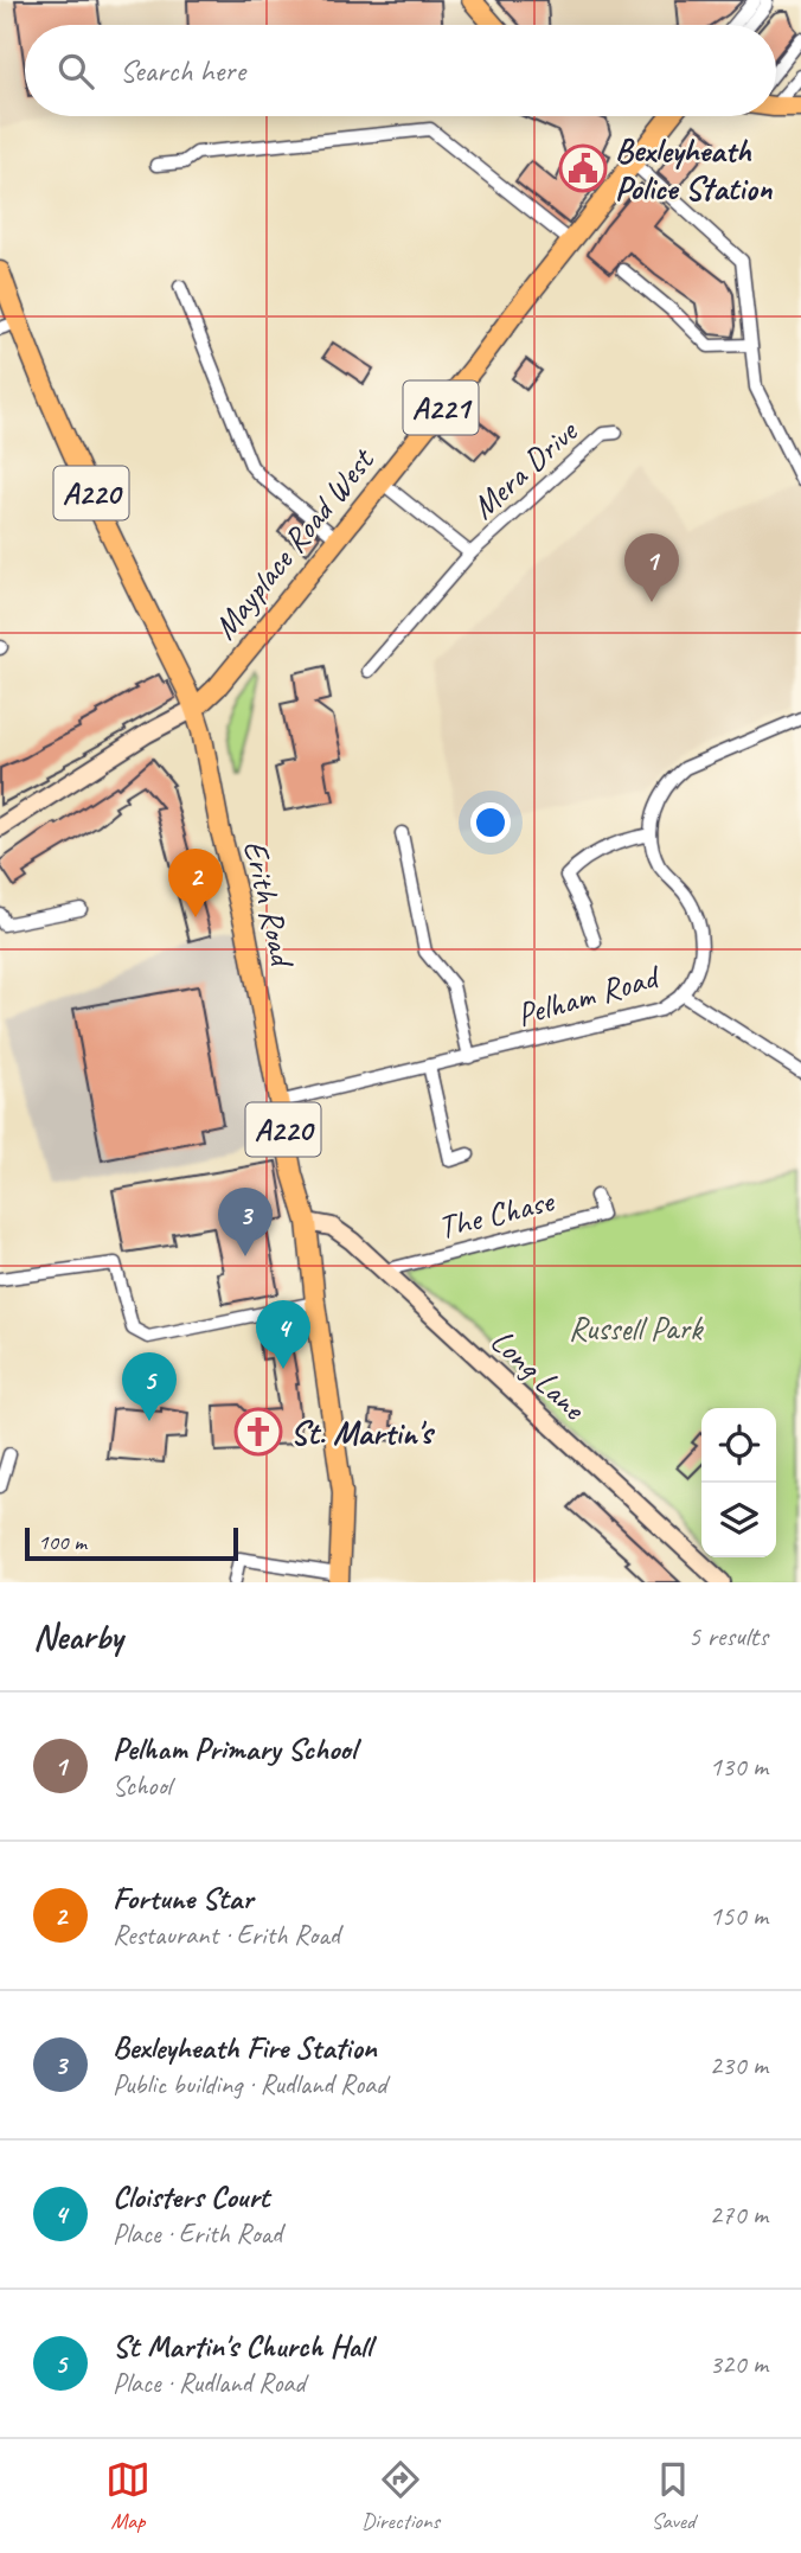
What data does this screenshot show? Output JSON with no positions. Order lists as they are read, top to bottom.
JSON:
{
  "streets": {
    "main road": [
      "A221",
      "A220",
      "Mayplace Road West",
      "Erith Road"
    ],
    "street": [
      "Mera Drive",
      "Pelham Road",
      "The Chase",
      "Long Lane"
    ]
  },
  "crossings": [
    ["Mera Drive", "Mayplace Road West"],
    ["Mayplace Road West", "Erith Road"],
    ["Erith Road", "Pelham Road"],
    ["Erith Road", "Long Lane"],
    ["The Chase", "Long Lane"]
  ],
  "parks": ["Russell Park"],
  "places": {
    "public building": ["Bexleyheath Police Station"],
    "church": ["St. Martin's"]
  },
  "scale_bar": "100 m",
  "page": {
    "search": "Search here",
    "pins": [
      "1",
      "2",
      "3",
      "4",
      "5"
    ],
    "scale": "100 m",
    "heading": ["Nearby", "5 results"],
    "list": [
      {
        "mark": "1",
        "name": "Pelham Primary School",
        "note": "School",
        "value": "130 m"
      },
      {
        "mark": "2",
        "name": "Fortune Star",
        "note": "Restaurant · Erith Road",
        "value": "150 m"
      },
      {
        "mark": "3",
        "name": "Bexleyheath Fire Station",
        "note": "Public building · Rudland Road",
        "value": "230 m"
      },
      {
        "mark": "4",
        "name": "Cloisters Court",
        "note": "Place · Erith Road",
        "value": "270 m"
      },
      {
        "mark": "5",
        "name": "St Martin's Church Hall",
        "note": "Place · Rudland Road",
        "value": "320 m"
      }
    ],
    "nav": ["Map", "Directions", "Saved"]
  }
}
